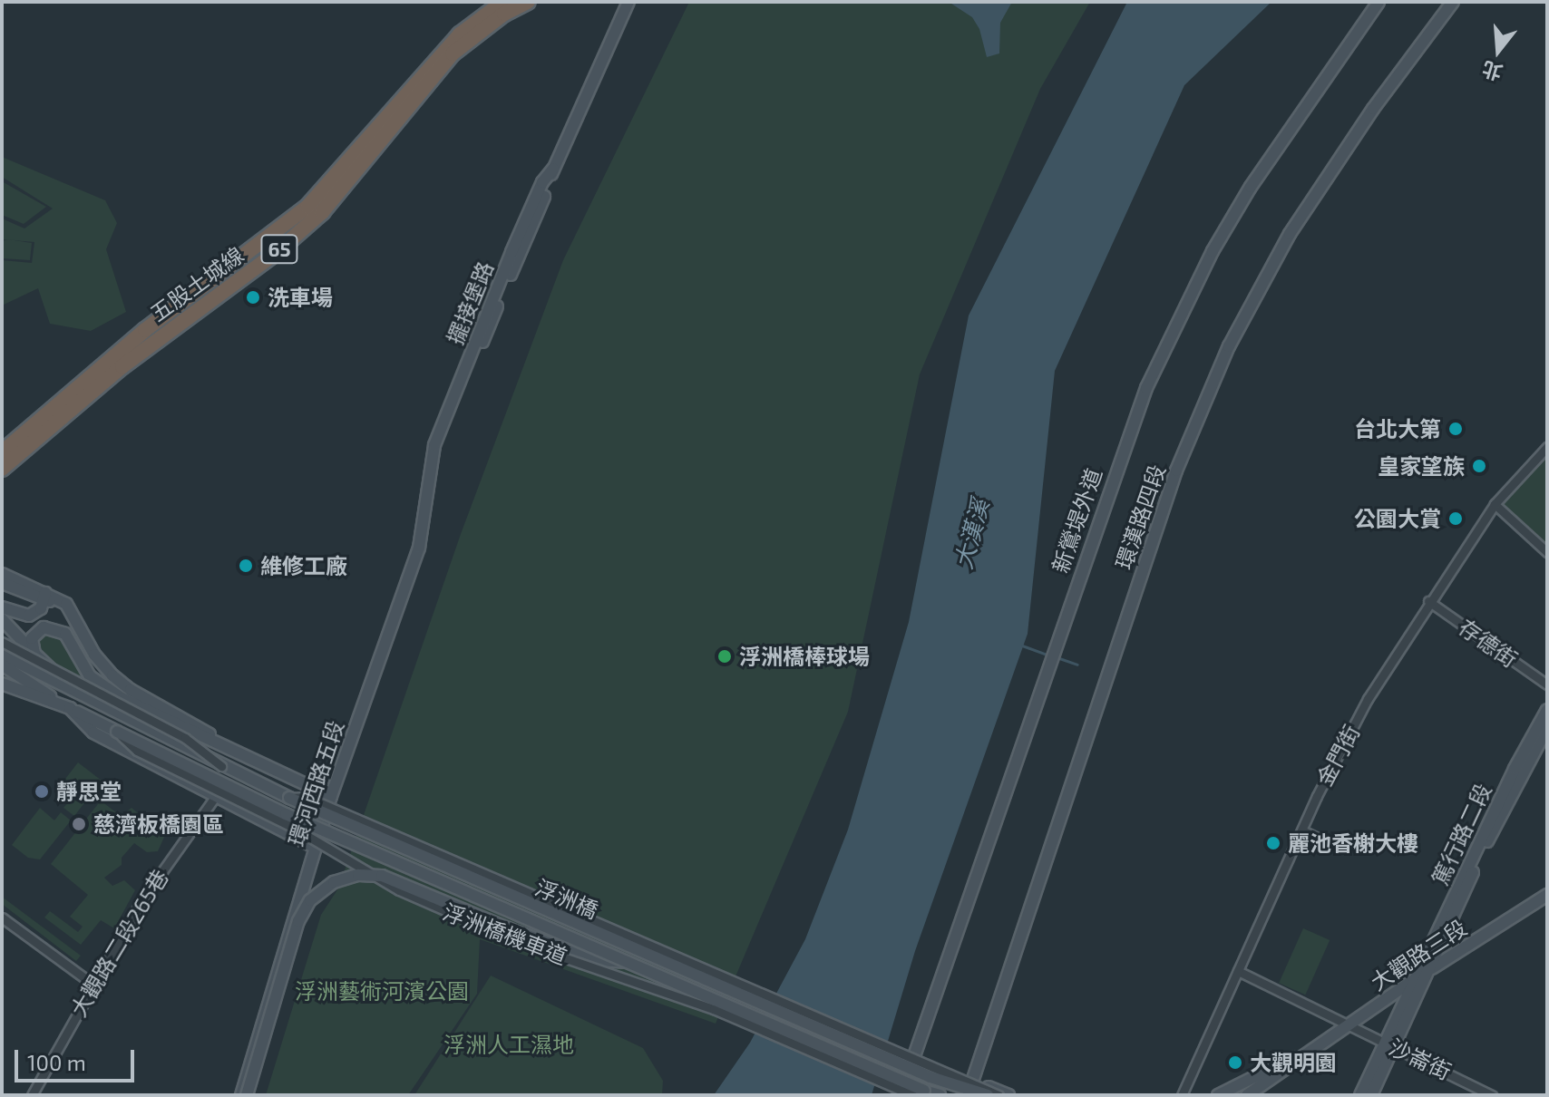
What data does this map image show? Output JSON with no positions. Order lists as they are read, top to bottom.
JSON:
{
  "streets": {
    "highway": ["65", "五股土城線"],
    "street": [
      "擺接堡路",
      "環漢路四段",
      "新鶯堤外道",
      "存德街",
      "金門街",
      "環河西路五段",
      "篤行路二段",
      "浮洲橋",
      "浮洲橋機車道",
      "大觀路二段265巷",
      "大觀路三段",
      "沙崙街"
    ]
  },
  "crossings": [
    ["擺接堡路", "環河西路五段"],
    ["環漢路四段", "浮洲橋"],
    ["存德街", "金門街"],
    ["金門街", "沙崙街"],
    ["環河西路五段", "浮洲橋"],
    ["篤行路二段", "大觀路三段"],
    ["篤行路二段", "沙崙街"],
    ["浮洲橋", "浮洲橋機車道"],
    ["大觀路三段", "沙崙街"]
  ],
  "water": ["大漢溪"],
  "parks": ["浮洲藝術河濱公園", "浮洲人工濕地"],
  "places": [
    "洗車場",
    "台北大第",
    "皇家望族",
    "公園大賞",
    "維修工廠",
    "浮洲橋棒球場",
    "靜思堂",
    "慈濟板橋園區",
    "麗池香榭大樓",
    "大觀明園"
  ],
  "scale_bar": "100 m",
  "north": "bottom"
}
